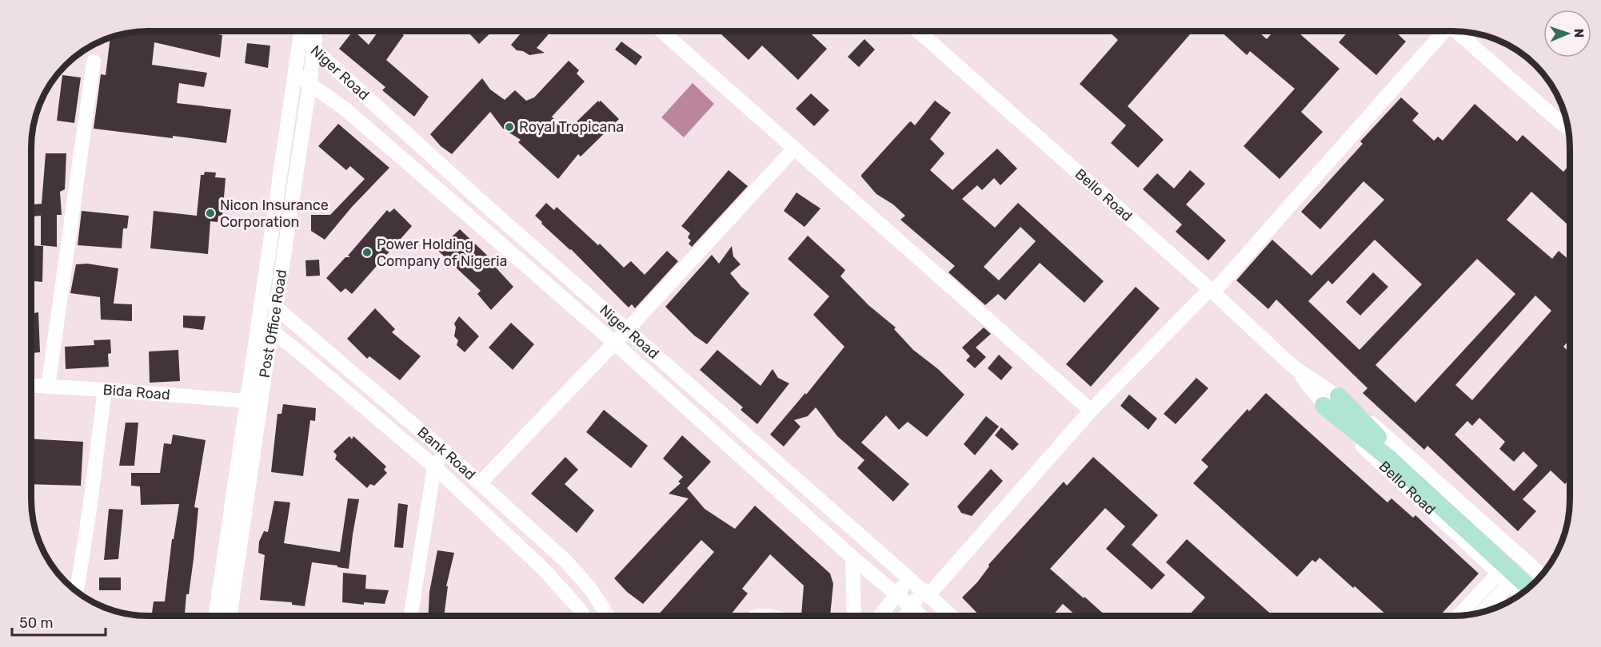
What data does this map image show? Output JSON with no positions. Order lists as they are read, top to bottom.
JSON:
{
  "streets": {
    "street": [
      "Niger Road",
      "Bello Road",
      "Post Office Road",
      "Bida Road",
      "Bank Road"
    ]
  },
  "crossings": [
    ["Niger Road", "Post Office Road"],
    ["Post Office Road", "Bida Road"],
    ["Post Office Road", "Bank Road"]
  ],
  "places": ["Royal Tropicana", "Nicon Insurance Corporation", "Power Holding Company of Nigeria"],
  "scale_bar": "50 m",
  "north": "right"
}
